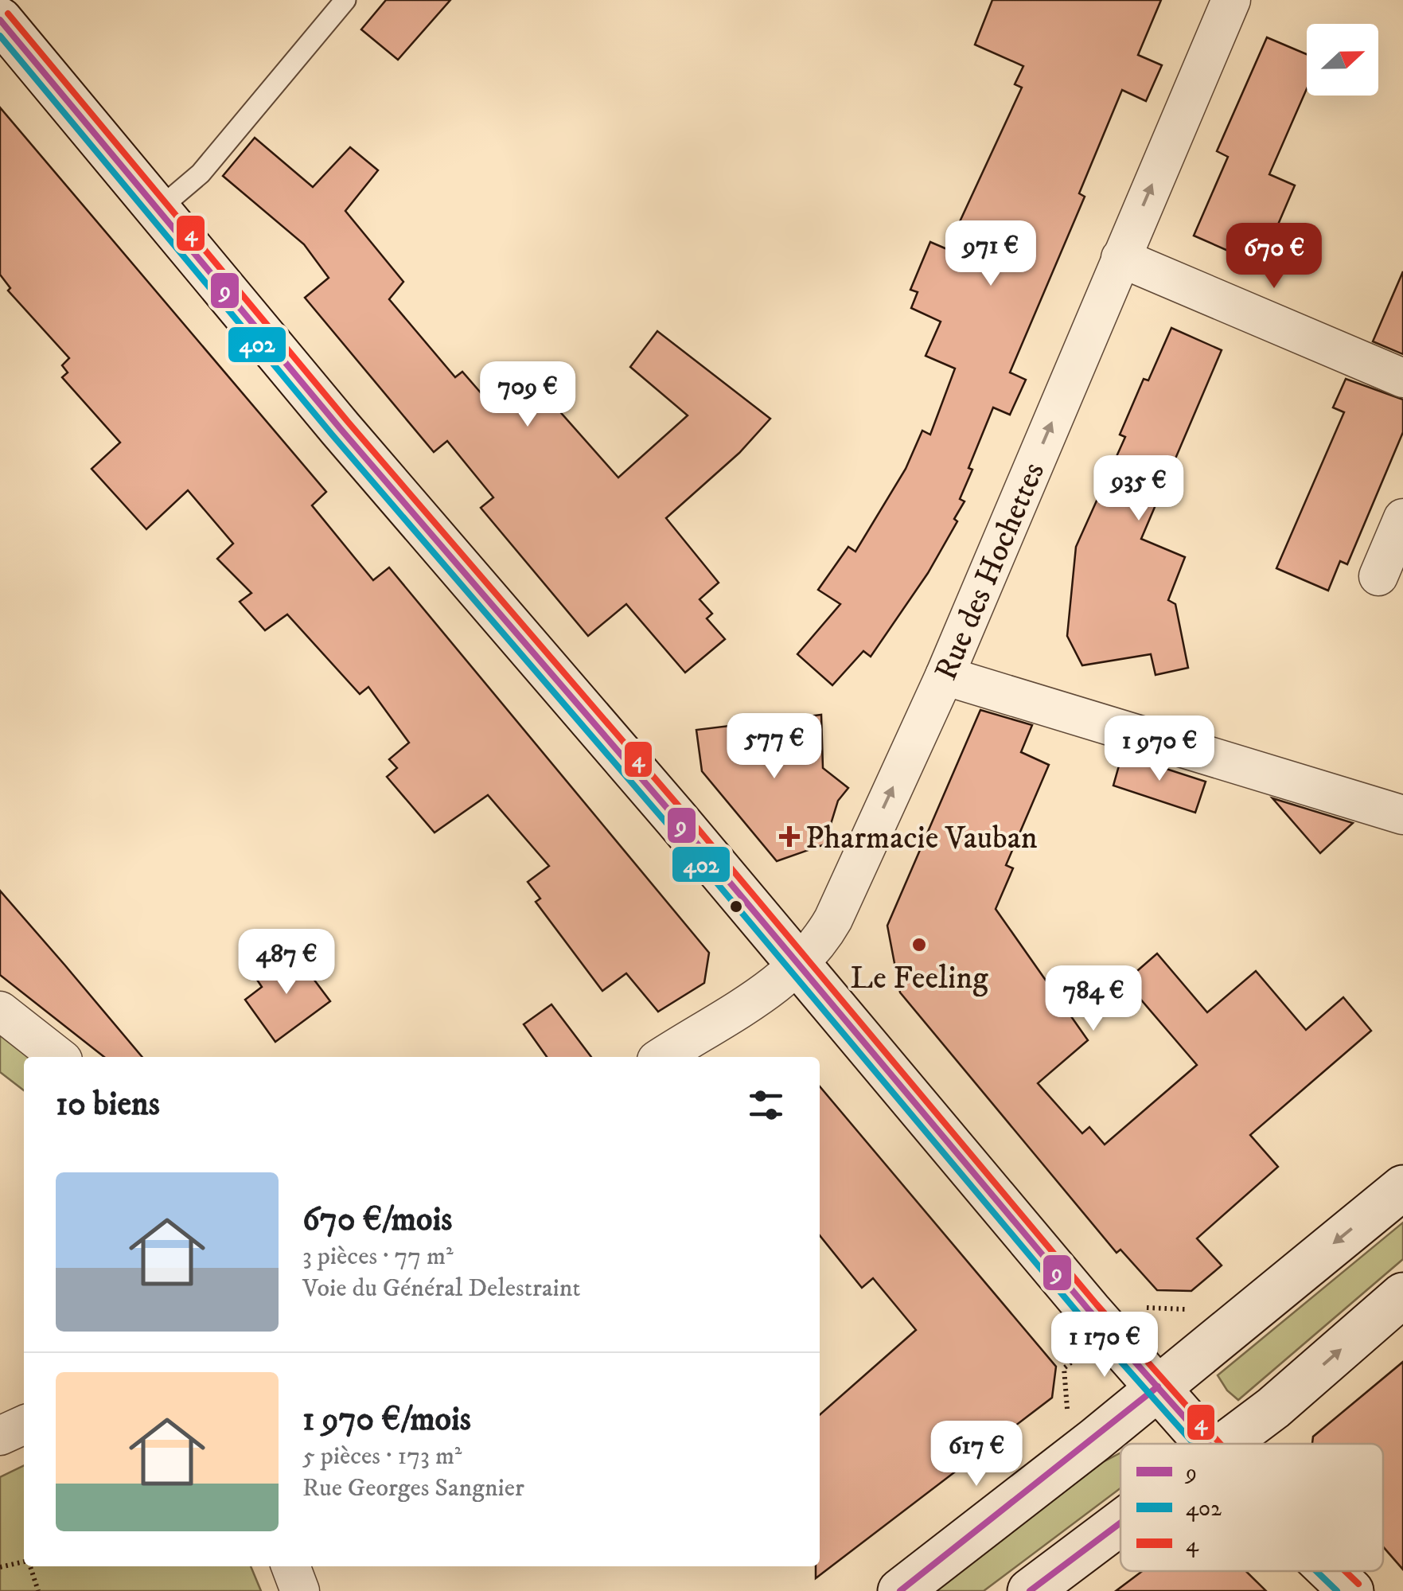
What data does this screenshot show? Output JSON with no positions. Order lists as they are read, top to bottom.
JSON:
{
  "streets": {
    "street": ["Rue des Hochettes"]
  },
  "one_way": ["Rue des Hochettes"],
  "places": {
    "health": ["Pharmacie Vauban"],
    "other": ["Le Feeling"]
  },
  "lines": ["transit line 4", "transit line 9", "transit line 402"],
  "legend": ["9", "402", "4"],
  "north": "right",
  "page": {
    "price": [
      "971 €",
      "670 €",
      "709 €",
      "935 €",
      "577 €",
      "1 970 €",
      "487 €",
      "784 €",
      "1 170 €",
      "617 €"
    ],
    "heading": "10 biens",
    "list": [
      {
        "name": "670 €/mois",
        "note": "3 pièces · 77 m² · Voie du Général Delestraint"
      },
      {
        "name": "1 970 €/mois",
        "note": "5 pièces · 173 m² · Rue Georges Sangnier"
      }
    ]
  }
}
